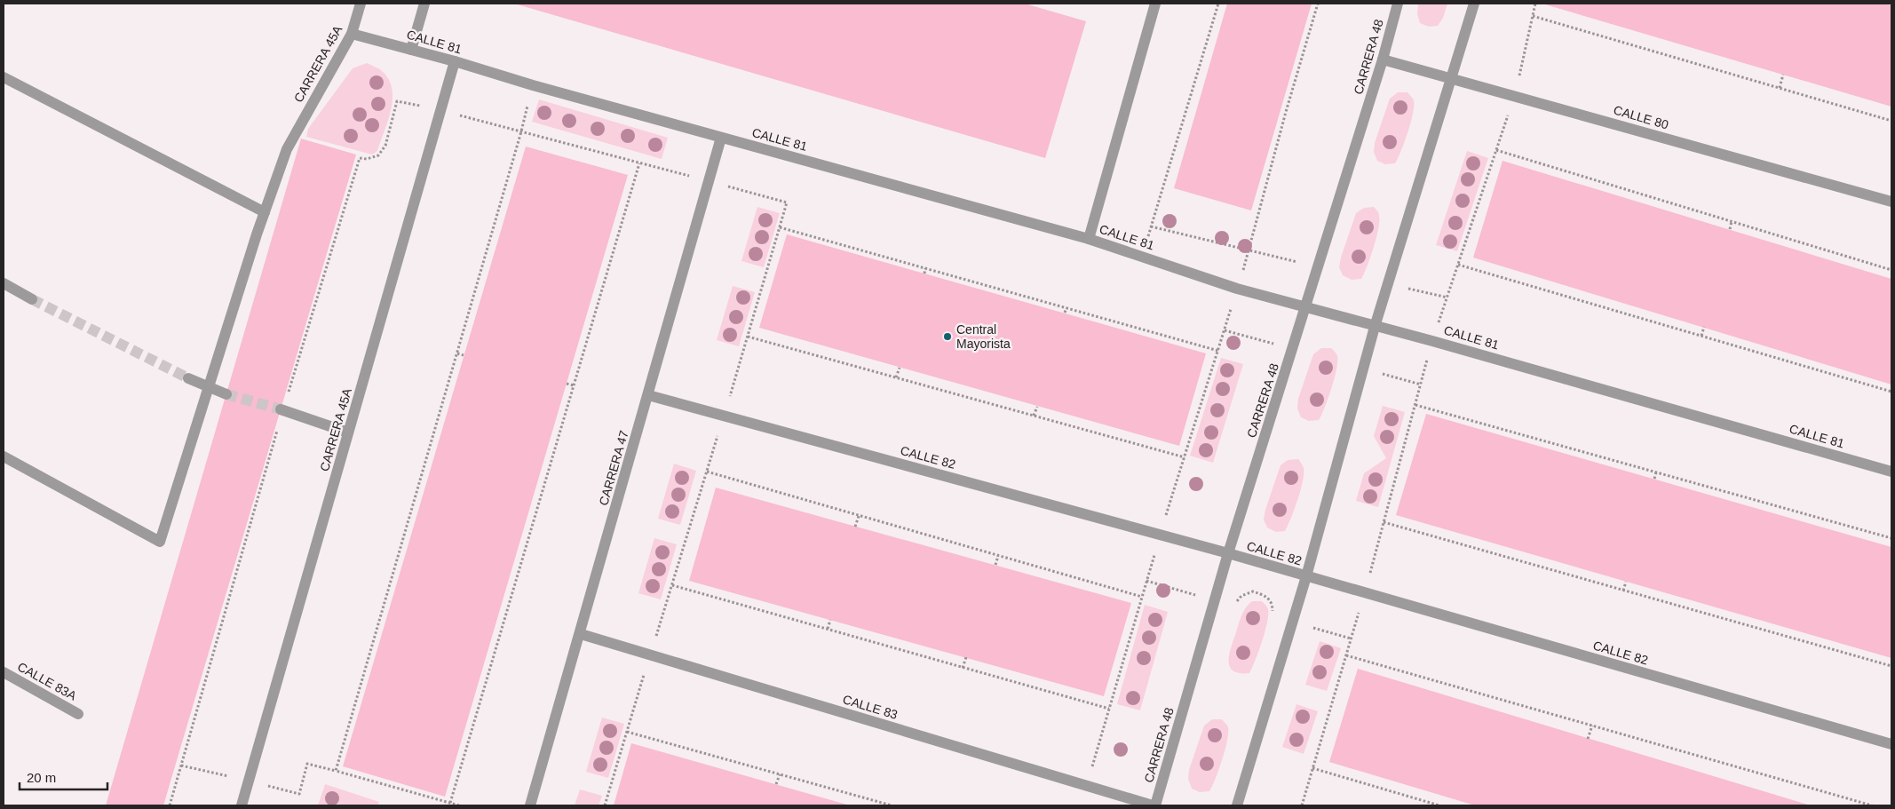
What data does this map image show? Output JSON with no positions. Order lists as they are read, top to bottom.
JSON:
{
  "streets": {
    "street": [
      "CALLE 81",
      "CARRERA 48",
      "CARRERA 45A",
      "CALLE 80",
      "CALLE 82",
      "CARRERA 47",
      "CALLE 83A",
      "CALLE 83"
    ]
  },
  "crossings": [
    ["CALLE 81", "CARRERA 48"],
    ["CALLE 81", "CARRERA 45A"],
    ["CALLE 81", "CARRERA 47"],
    ["CARRERA 48", "CALLE 80"],
    ["CARRERA 48", "CALLE 82"],
    ["CARRERA 48", "CALLE 83"],
    ["CALLE 82", "CARRERA 47"],
    ["CARRERA 47", "CALLE 83"]
  ],
  "places": ["Central Mayorista"],
  "scale_bar": "20 m"
}
